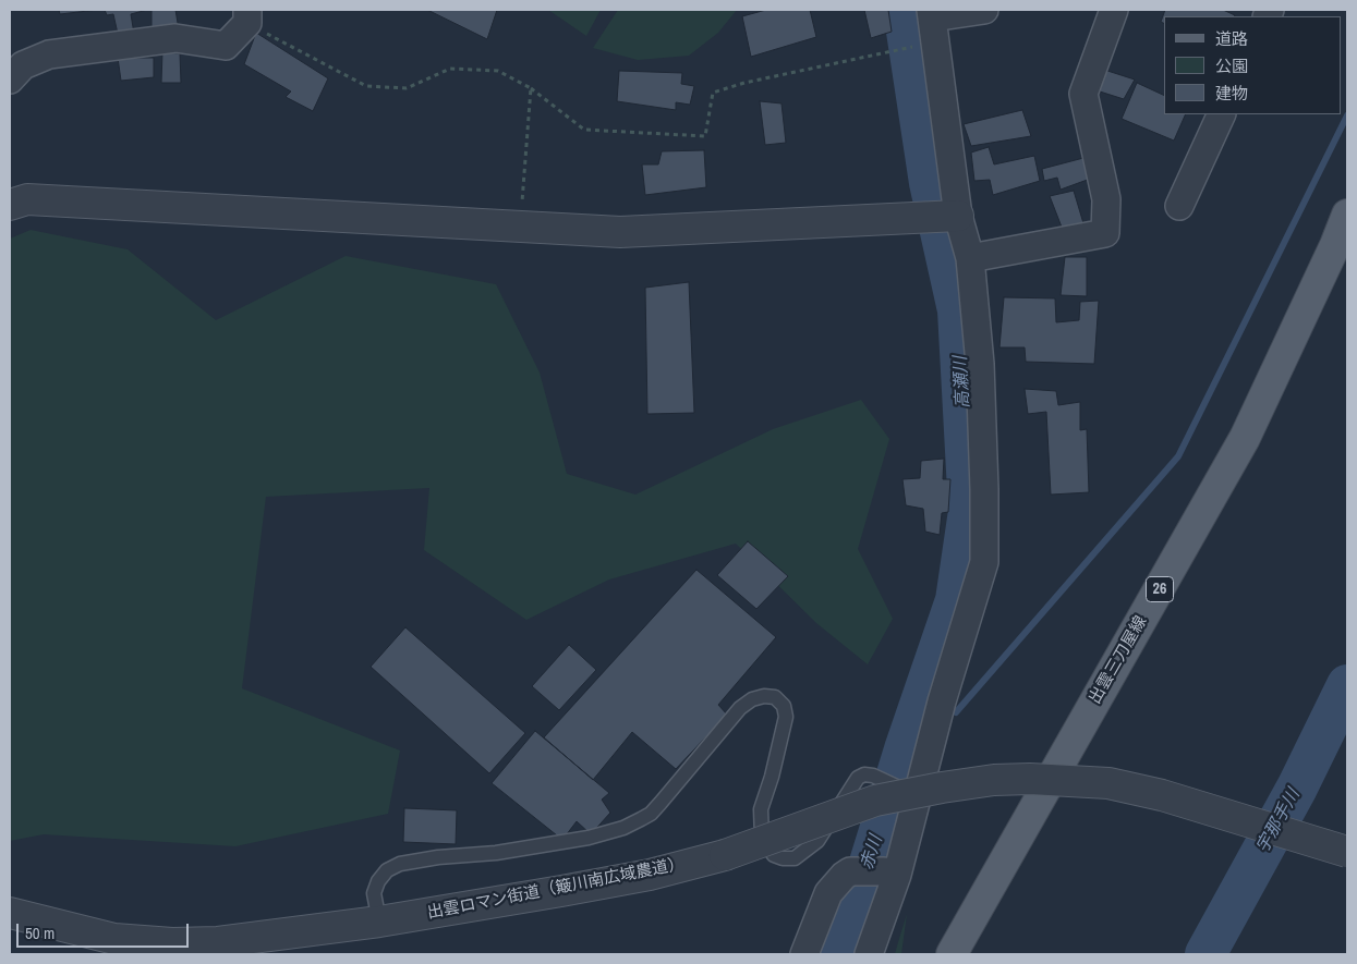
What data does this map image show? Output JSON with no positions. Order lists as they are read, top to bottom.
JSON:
{
  "streets": {
    "main road": ["26", "出雲三刀屋線"],
    "street": ["出雲ロマン街道（簸川南広域農道）"]
  },
  "water": ["高瀬川", "宇那手川", "赤川"],
  "legend": ["道路", "公園", "建物"],
  "scale_bar": "50 m"
}
